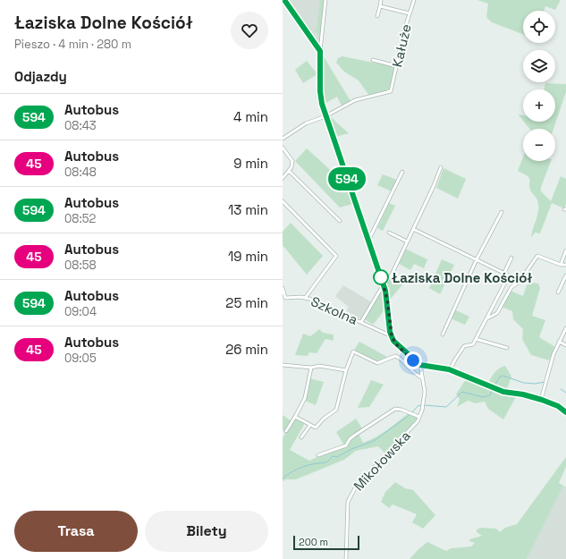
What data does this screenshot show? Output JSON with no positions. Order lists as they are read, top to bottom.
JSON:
{
  "streets": {
    "street": ["Kałuże", "Szkolna", "Mikołowska"]
  },
  "places": ["Łaziska Dolne Kościół"],
  "lines": ["bus line 594"],
  "scale_bar": "200 m",
  "page": {
    "heading": [
      ["Łaziska Dolne Kościół", "Pieszo · 4 min · 280 m"],
      "Odjazdy"
    ],
    "on_map": "594",
    "map_buttons": ["+", "−"],
    "list": [
      {
        "mark": "594",
        "name": "Autobus",
        "note": "08:43",
        "value": "4 min"
      },
      {
        "mark": "45",
        "name": "Autobus",
        "note": "08:48",
        "value": "9 min"
      },
      {
        "mark": "594",
        "name": "Autobus",
        "note": "08:52",
        "value": "13 min"
      },
      {
        "mark": "45",
        "name": "Autobus",
        "note": "08:58",
        "value": "19 min"
      },
      {
        "mark": "594",
        "name": "Autobus",
        "note": "09:04",
        "value": "25 min"
      },
      {
        "mark": "45",
        "name": "Autobus",
        "note": "09:05",
        "value": "26 min"
      }
    ],
    "buttons": ["Trasa", "Bilety"],
    "scale": "200 m"
  }
}
